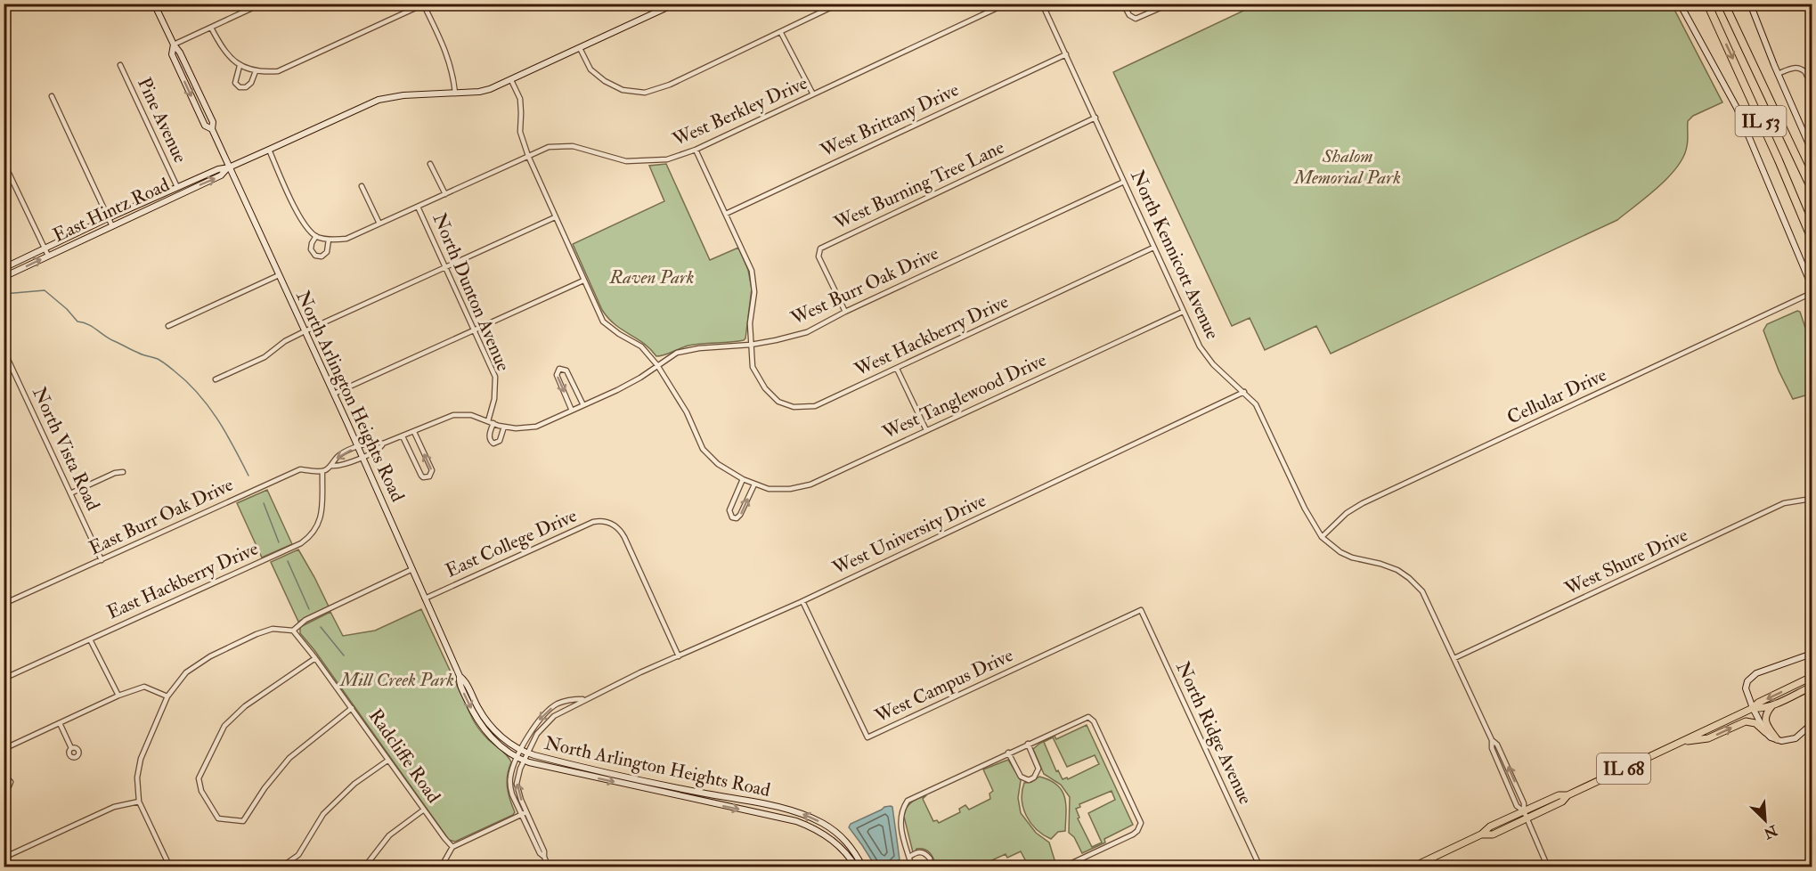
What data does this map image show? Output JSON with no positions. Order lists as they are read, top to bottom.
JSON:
{
  "streets": {
    "highway": ["IL 53"],
    "main road": ["East Hintz Road", "North Arlington Heights Road", "IL 68"],
    "street": [
      "West Berkley Drive",
      "Pine Avenue",
      "West Brittany Drive",
      "West Burning Tree Lane",
      "North Kennicott Avenue",
      "West Burr Oak Drive",
      "North Dunton Avenue",
      "West Hackberry Drive",
      "West Tanglewood Drive",
      "Cellular Drive",
      "North Vista Road",
      "East Burr Oak Drive",
      "West University Drive",
      "East College Drive",
      "West Shure Drive",
      "East Hackberry Drive",
      "West Campus Drive",
      "North Ridge Avenue",
      "Radcliffe Road"
    ]
  },
  "crossings": [
    ["West Berkley Drive", "North Dunton Avenue"],
    ["West Berkley Drive", "West Hackberry Drive"],
    ["West Berkley Drive", "West Tanglewood Drive"],
    ["Pine Avenue", "East Hintz Road"],
    ["West Brittany Drive", "North Kennicott Avenue"],
    ["West Brittany Drive", "West Hackberry Drive"],
    ["West Burning Tree Lane", "North Kennicott Avenue"],
    ["West Burning Tree Lane", "West Burr Oak Drive"],
    ["East Hintz Road", "North Arlington Heights Road"],
    ["East Hintz Road", "West Tanglewood Drive"],
    ["North Kennicott Avenue", "West Burr Oak Drive"],
    ["North Kennicott Avenue", "West Hackberry Drive"],
    ["North Kennicott Avenue", "West Tanglewood Drive"],
    ["North Kennicott Avenue", "Cellular Drive"],
    ["North Kennicott Avenue", "West University Drive"],
    ["North Kennicott Avenue", "West Shure Drive"],
    ["North Kennicott Avenue", "IL 68"],
    ["West Burr Oak Drive", "North Dunton Avenue"],
    ["West Burr Oak Drive", "West Hackberry Drive"],
    ["West Burr Oak Drive", "West Tanglewood Drive"],
    ["West Burr Oak Drive", "East Burr Oak Drive"],
    ["North Dunton Avenue", "East Burr Oak Drive"],
    ["North Arlington Heights Road", "East Burr Oak Drive"],
    ["North Arlington Heights Road", "East College Drive"],
    ["North Vista Road", "East Burr Oak Drive"],
    ["East Burr Oak Drive", "East Hackberry Drive"],
    ["West University Drive", "East College Drive"],
    ["West University Drive", "West Campus Drive"],
    ["West Campus Drive", "North Ridge Avenue"]
  ],
  "parks": ["Shalom Memorial Park", "Raven Park", "Mill Creek Park"],
  "north": "bottom right"
}
